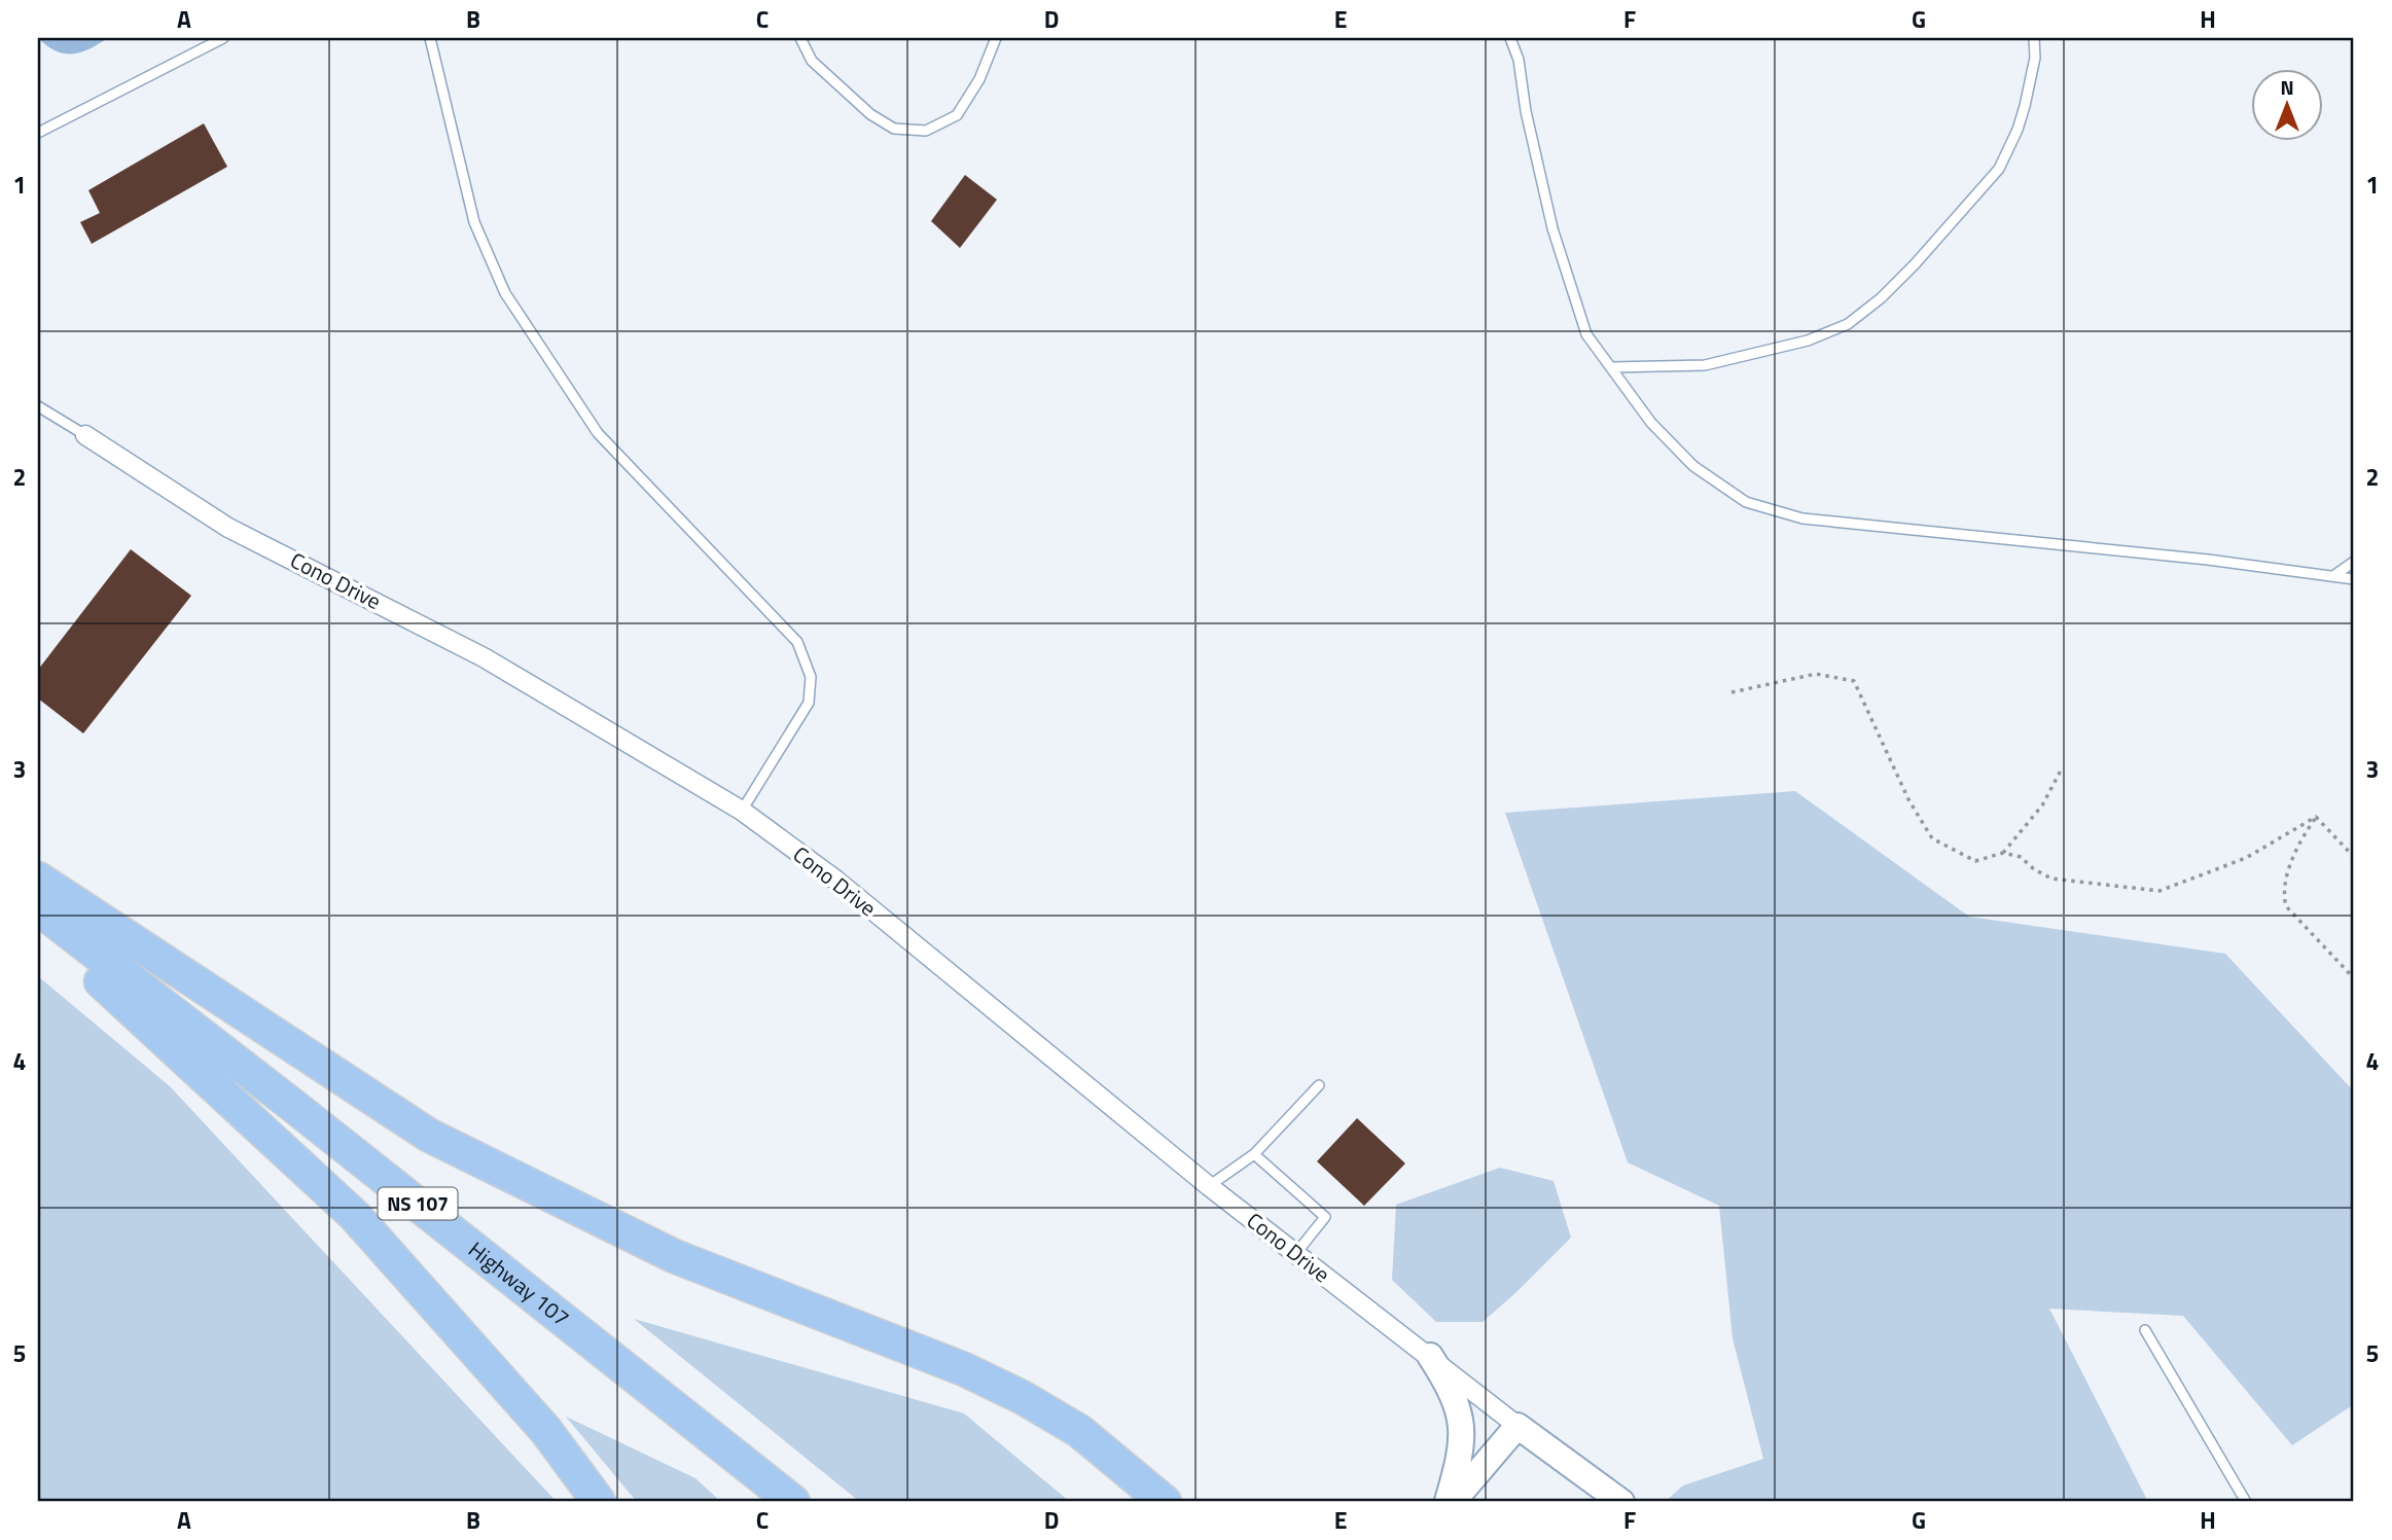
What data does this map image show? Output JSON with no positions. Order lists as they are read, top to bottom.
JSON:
{
  "streets": {
    "highway": ["NS 107", "Highway 107"],
    "street": ["Cono Drive"]
  },
  "north": "top",
  "grid": {
    "columns": [
      "A",
      "B",
      "C",
      "D",
      "E",
      "F",
      "G",
      "H"
    ],
    "rows": [
      "1",
      "2",
      "3",
      "4",
      "5"
    ]
  }
}
